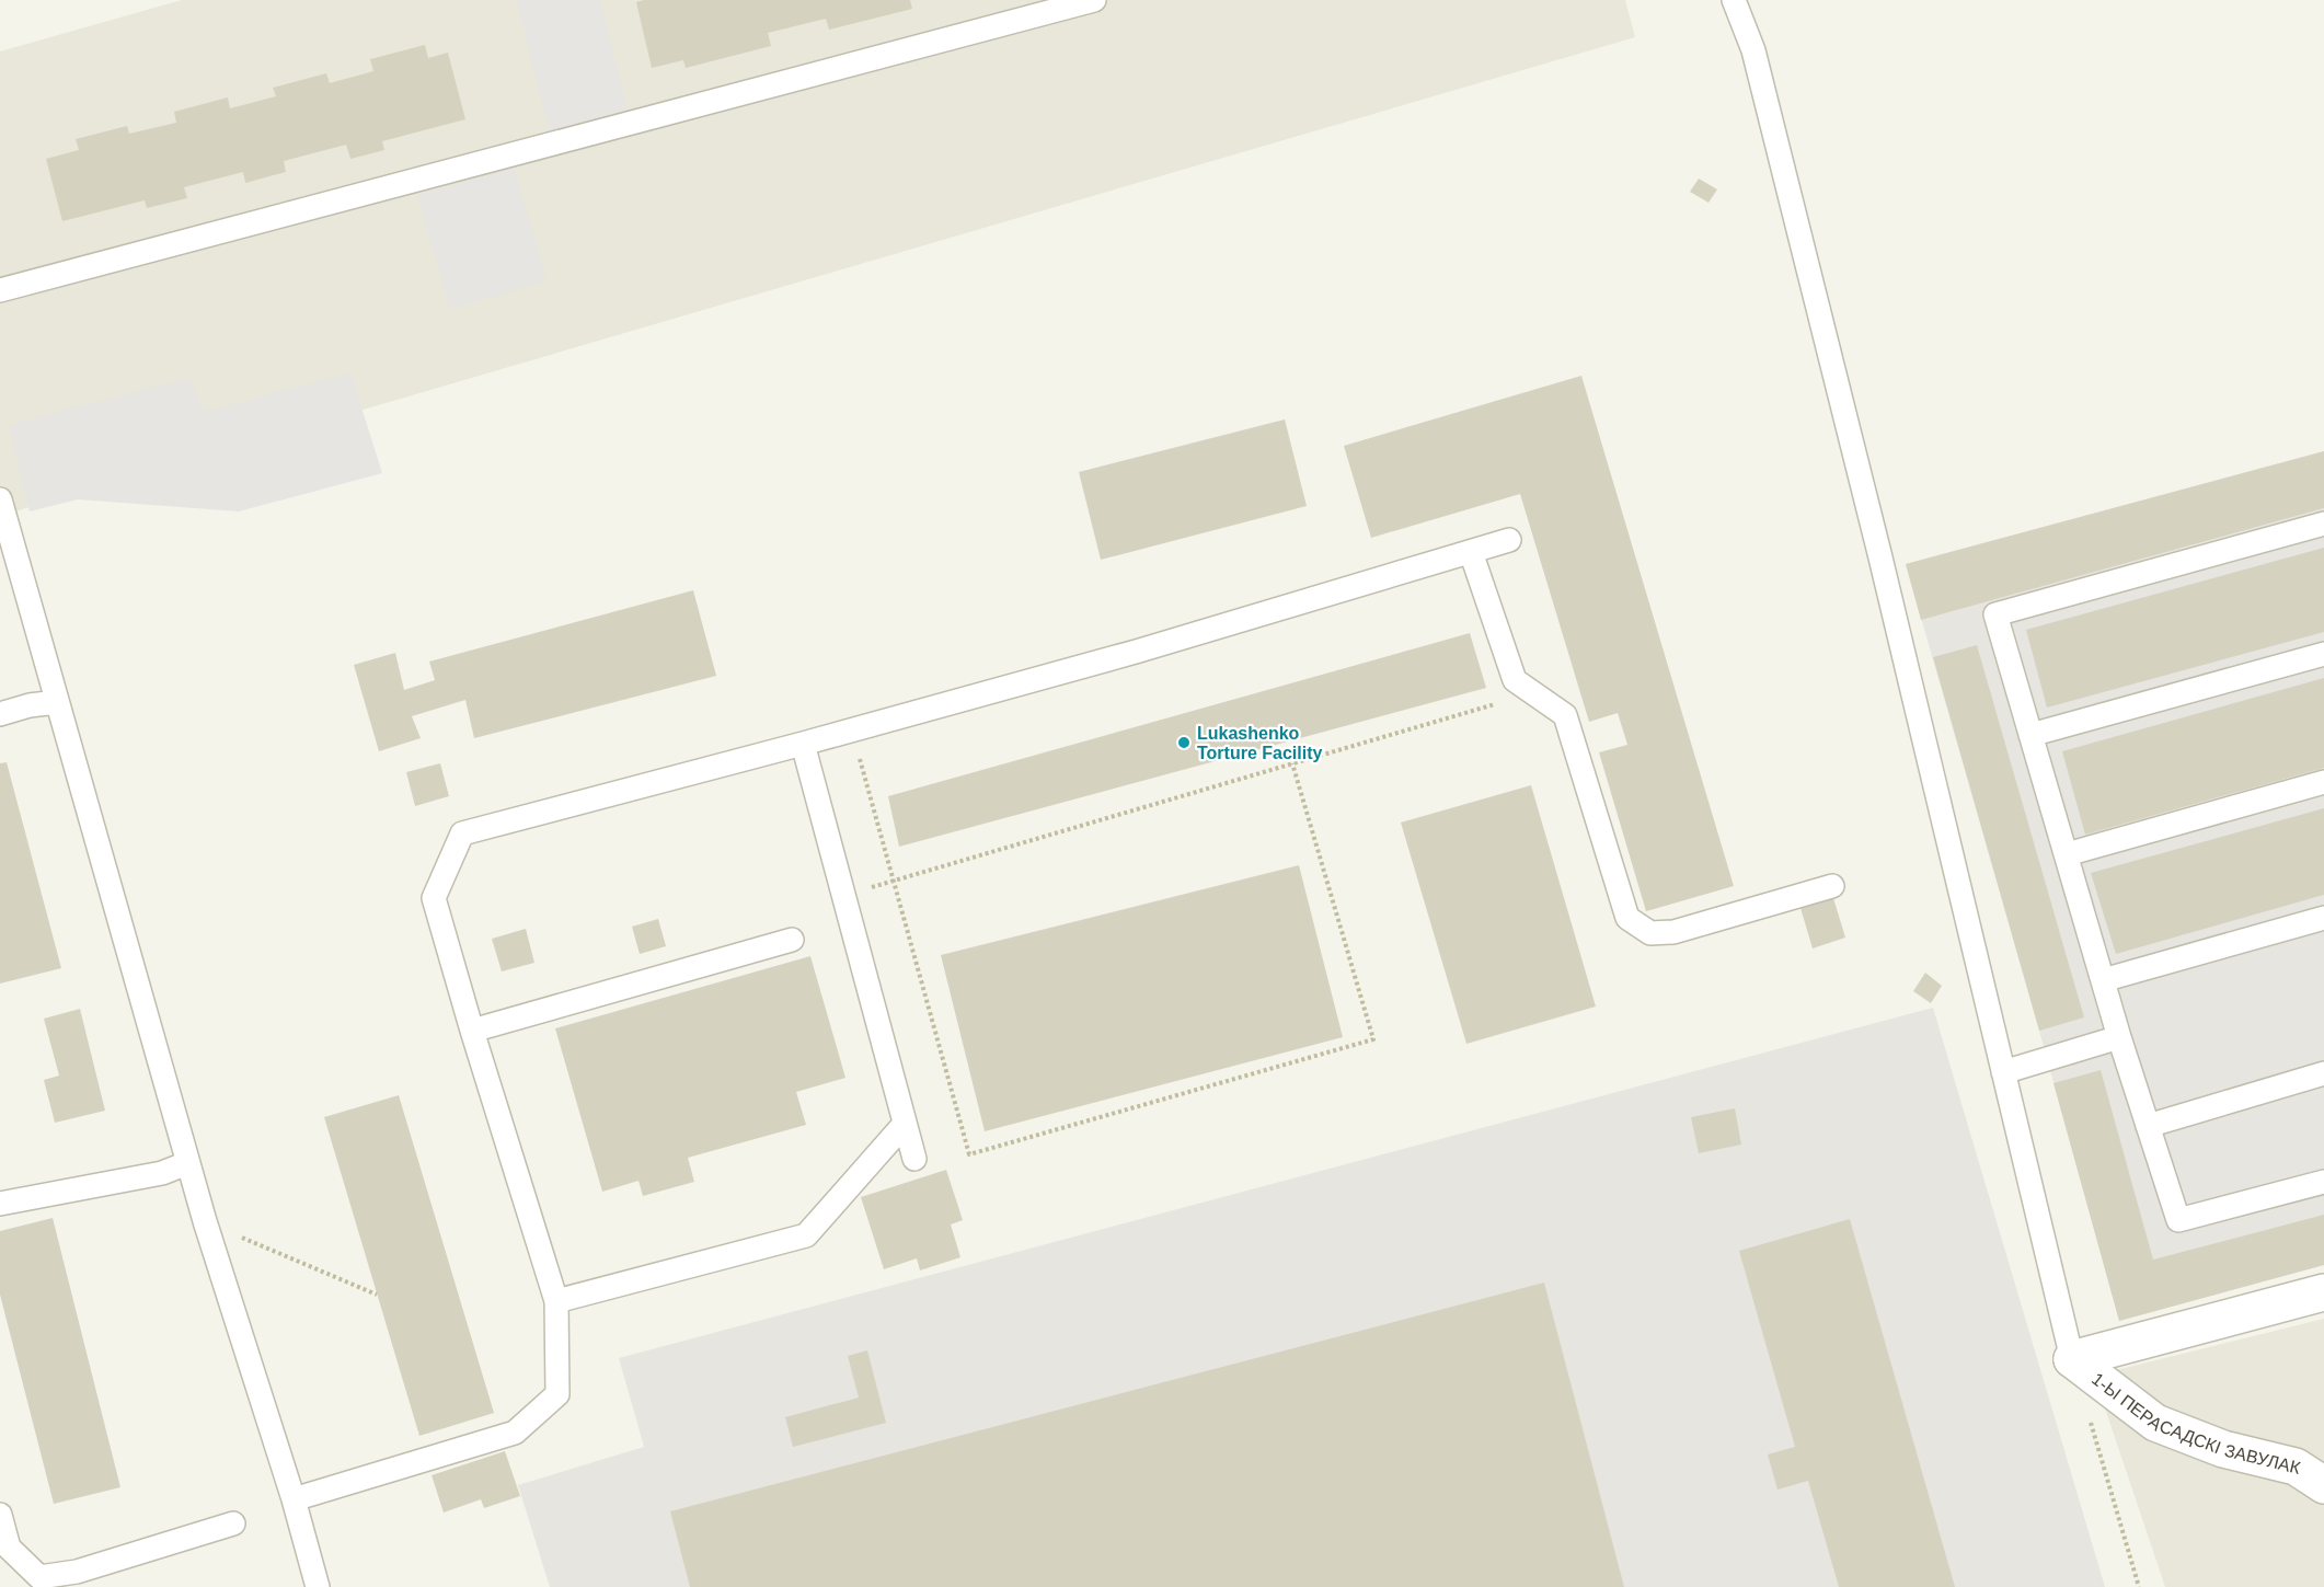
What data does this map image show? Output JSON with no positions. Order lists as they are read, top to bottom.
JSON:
{
  "streets": {
    "street": ["1-Ы ПЕРАСАДСКІ ЗАВУЛАК"]
  },
  "places": ["Lukashenko Torture Facility"]
}
